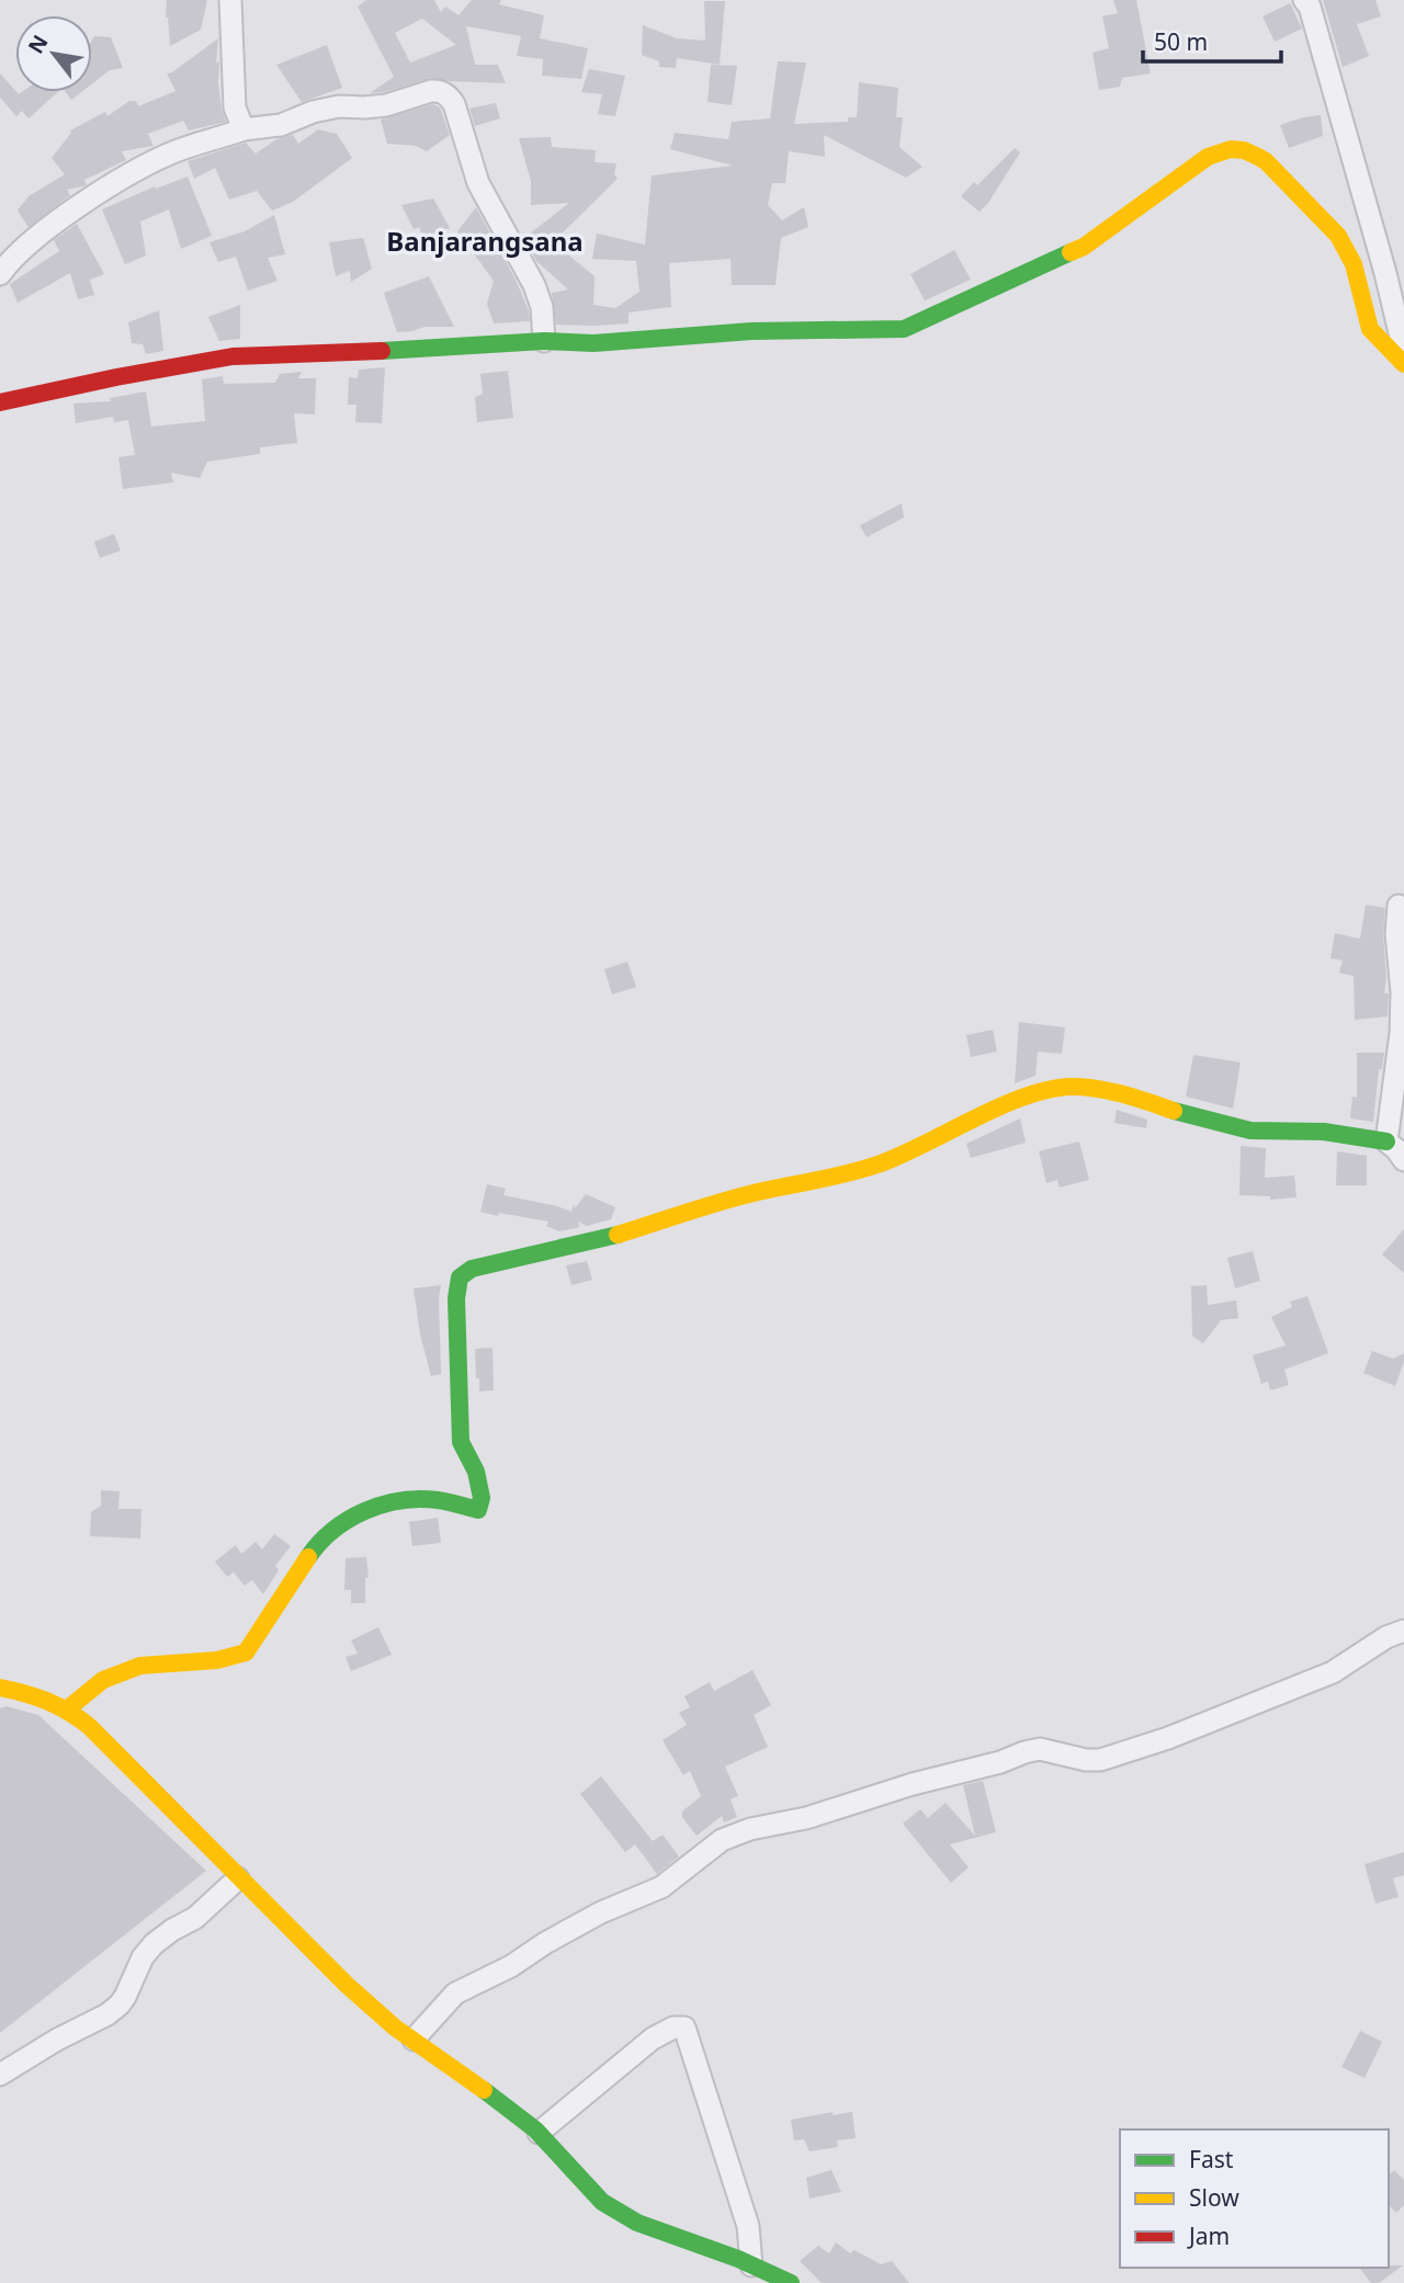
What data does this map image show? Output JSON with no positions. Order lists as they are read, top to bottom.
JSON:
{
  "districts": ["Banjarangsana"],
  "legend": ["Fast", "Slow", "Jam"],
  "scale_bar": "50 m",
  "north": "top left"
}
